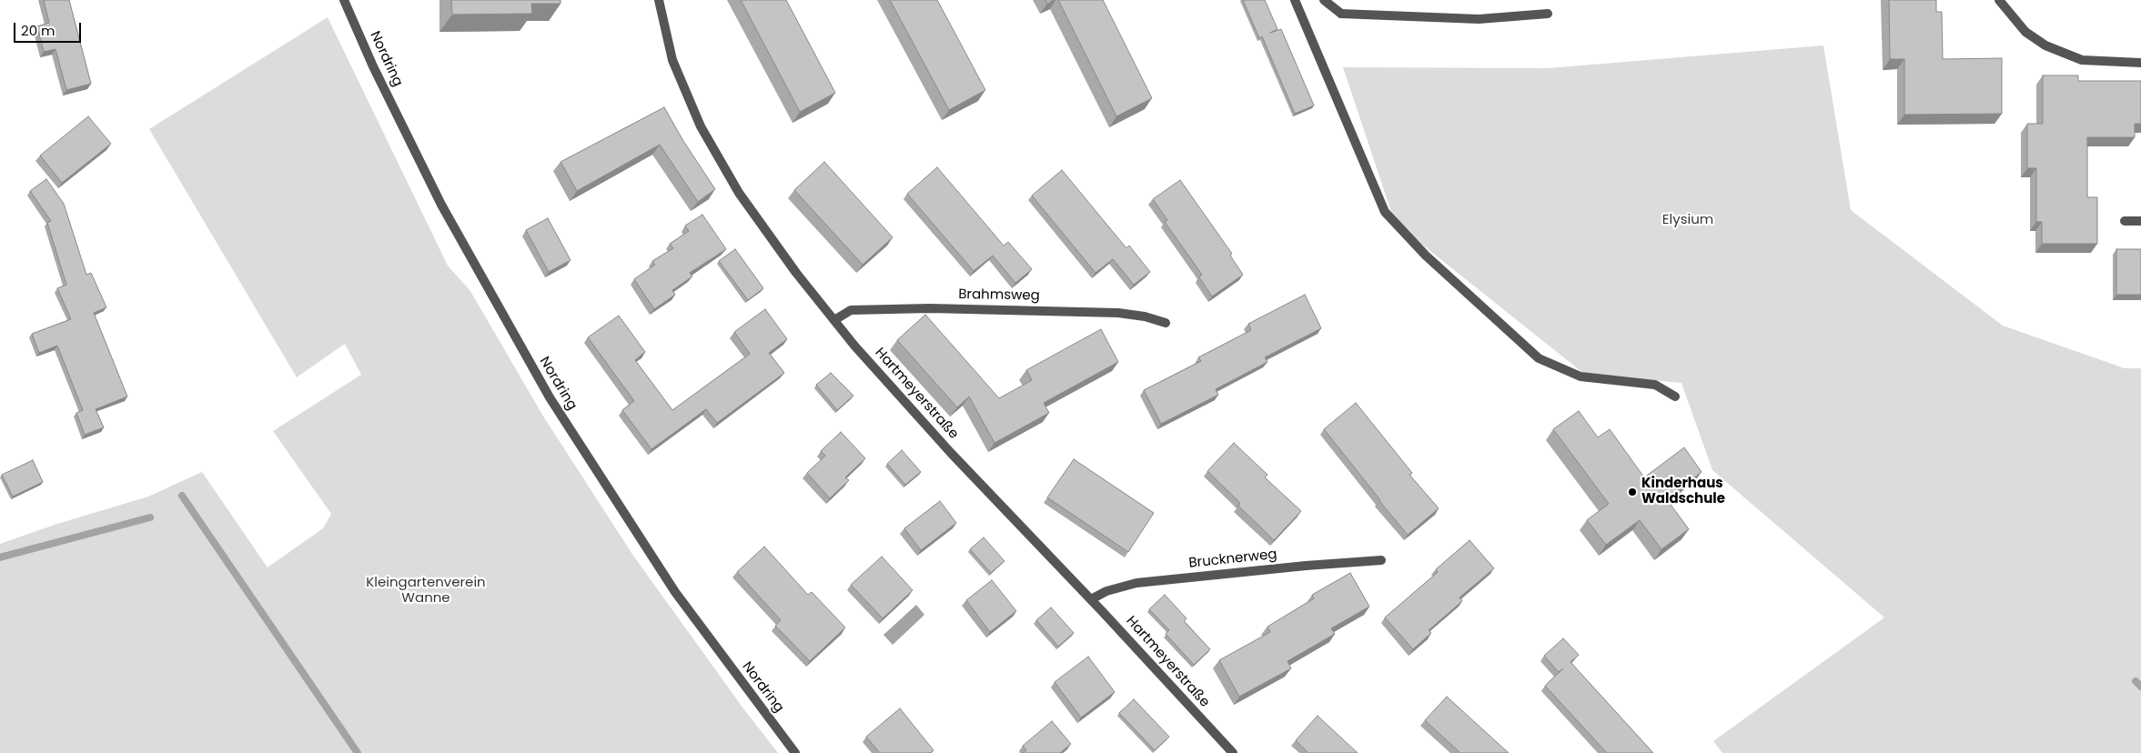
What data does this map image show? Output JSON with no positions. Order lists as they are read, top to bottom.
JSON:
{
  "streets": {
    "street": [
      "Nordring",
      "Brahmsweg",
      "Hartmeyerstraße",
      "Brucknerweg"
    ]
  },
  "crossings": [
    ["Brahmsweg", "Hartmeyerstraße"],
    ["Hartmeyerstraße", "Brucknerweg"]
  ],
  "parks": ["Elysium", "Kleingartenverein Wanne"],
  "places": ["Kinderhaus Waldschule"],
  "scale_bar": "20 m"
}
